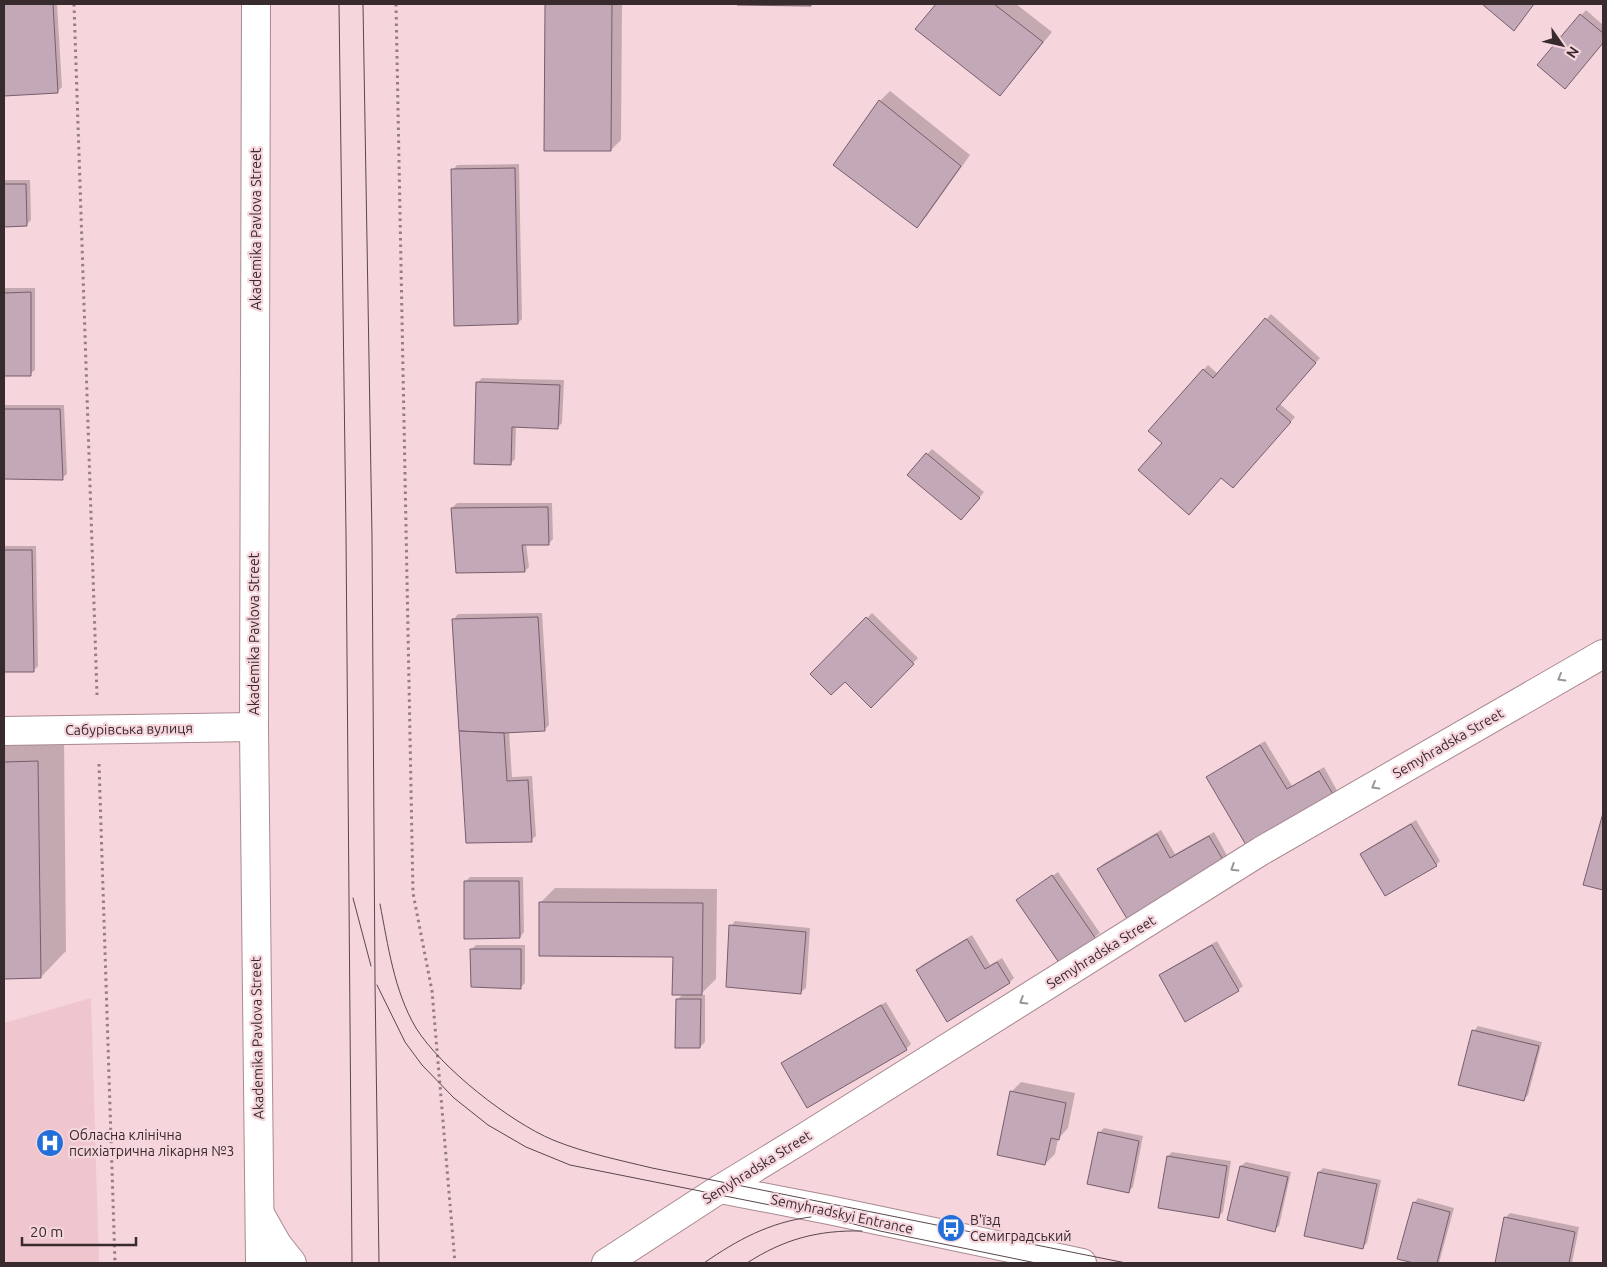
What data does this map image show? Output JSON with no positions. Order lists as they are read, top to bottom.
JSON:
{
  "streets": {
    "main road": [
      "Akademika Pavlova Street",
      "Сабурівська вулиця",
      "Semyhradska Street",
      "Semyhradskyi Entrance"
    ]
  },
  "crossings": [
    ["Akademika Pavlova Street", "Сабурівська вулиця"],
    ["Semyhradska Street", "Semyhradskyi Entrance"]
  ],
  "one_way": ["Semyhradska Street"],
  "places": {
    "hospital": ["Обласна клінічна психіатрична лікарня №3"],
    "bus stop": ["В'їзд Семиградський"]
  },
  "scale_bar": "20 m",
  "north": "bottom right"
}
